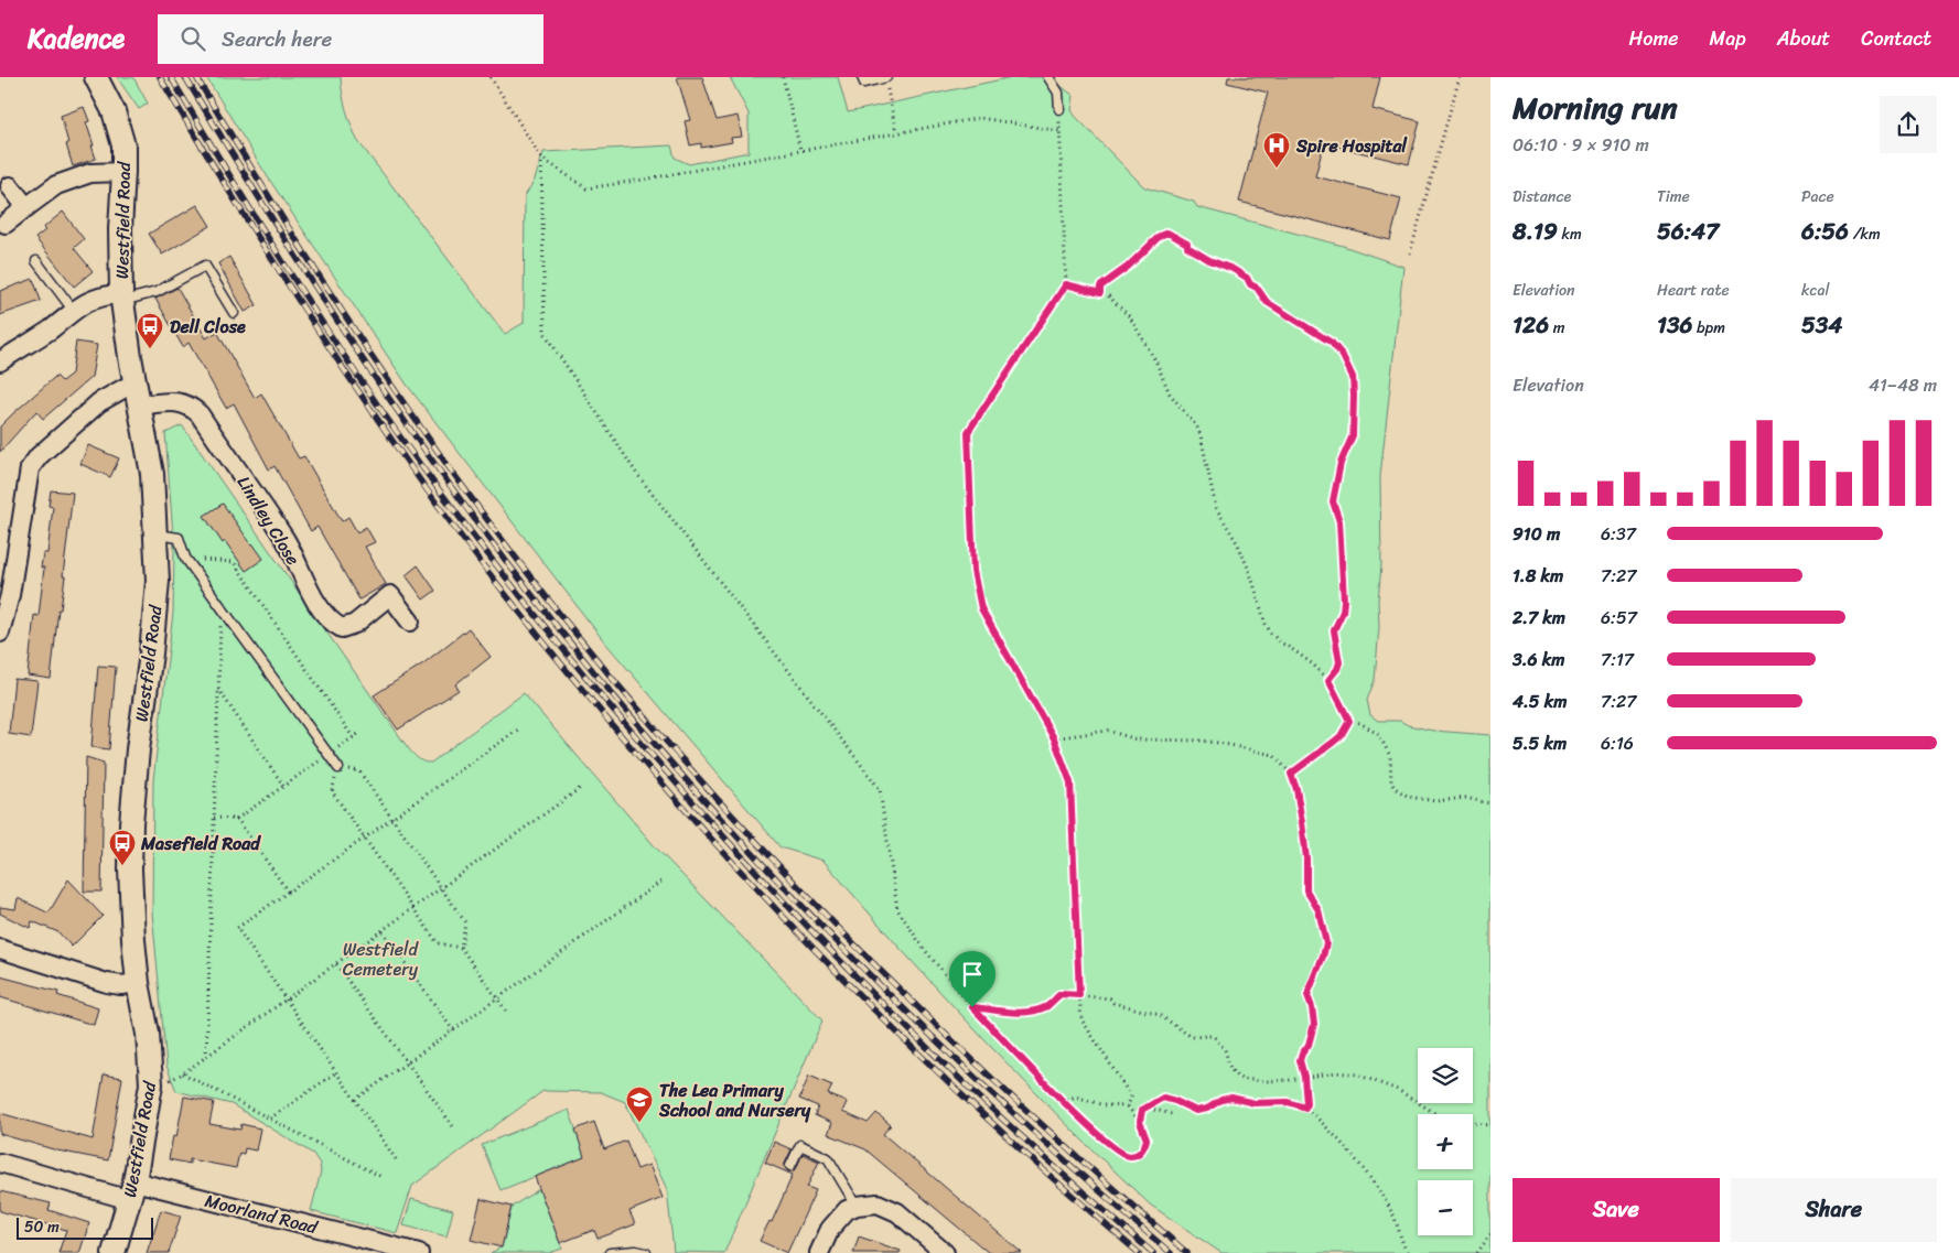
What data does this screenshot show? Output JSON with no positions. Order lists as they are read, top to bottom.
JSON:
{
  "streets": {
    "street": ["Westfield Road", "Lindley Close", "Moorland Road"]
  },
  "crossings": [
    ["Westfield Road", "Lindley Close"],
    ["Westfield Road", "Moorland Road"]
  ],
  "parks": ["Westfield Cemetery"],
  "places": {
    "hospital": ["Spire Hospital"],
    "bus stop": ["Dell Close", "Masefield Road"],
    "school or university": ["The Lea Primary School and Nursery"]
  },
  "scale_bar": "50 m",
  "page": {
    "header": "Kadence",
    "search": "Search here",
    "nav": [
      "Home",
      "Map",
      "About",
      "Contact"
    ],
    "heading": ["Morning run", "06:10 · 9 × 910 m"],
    "stats": [
      ["Distance", "8.19 km"],
      ["Time", "56:47"],
      ["Pace", "6:56 /km"],
      ["Elevation", "126 m"],
      ["Heart rate", "136 bpm"],
      ["kcal", "534"]
    ],
    "chart": ["Elevation", "41–48 m"],
    "list": [
      {
        "name": "910 m",
        "note": "6:37"
      },
      {
        "name": "1.8 km",
        "note": "7:27"
      },
      {
        "name": "2.7 km",
        "note": "6:57"
      },
      {
        "name": "3.6 km",
        "note": "7:17"
      },
      {
        "name": "4.5 km",
        "note": "7:27"
      },
      {
        "name": "5.5 km",
        "note": "6:16"
      }
    ],
    "map_buttons": ["+", "−"],
    "buttons": ["Save", "Share"],
    "scale": "50 m"
  }
}
